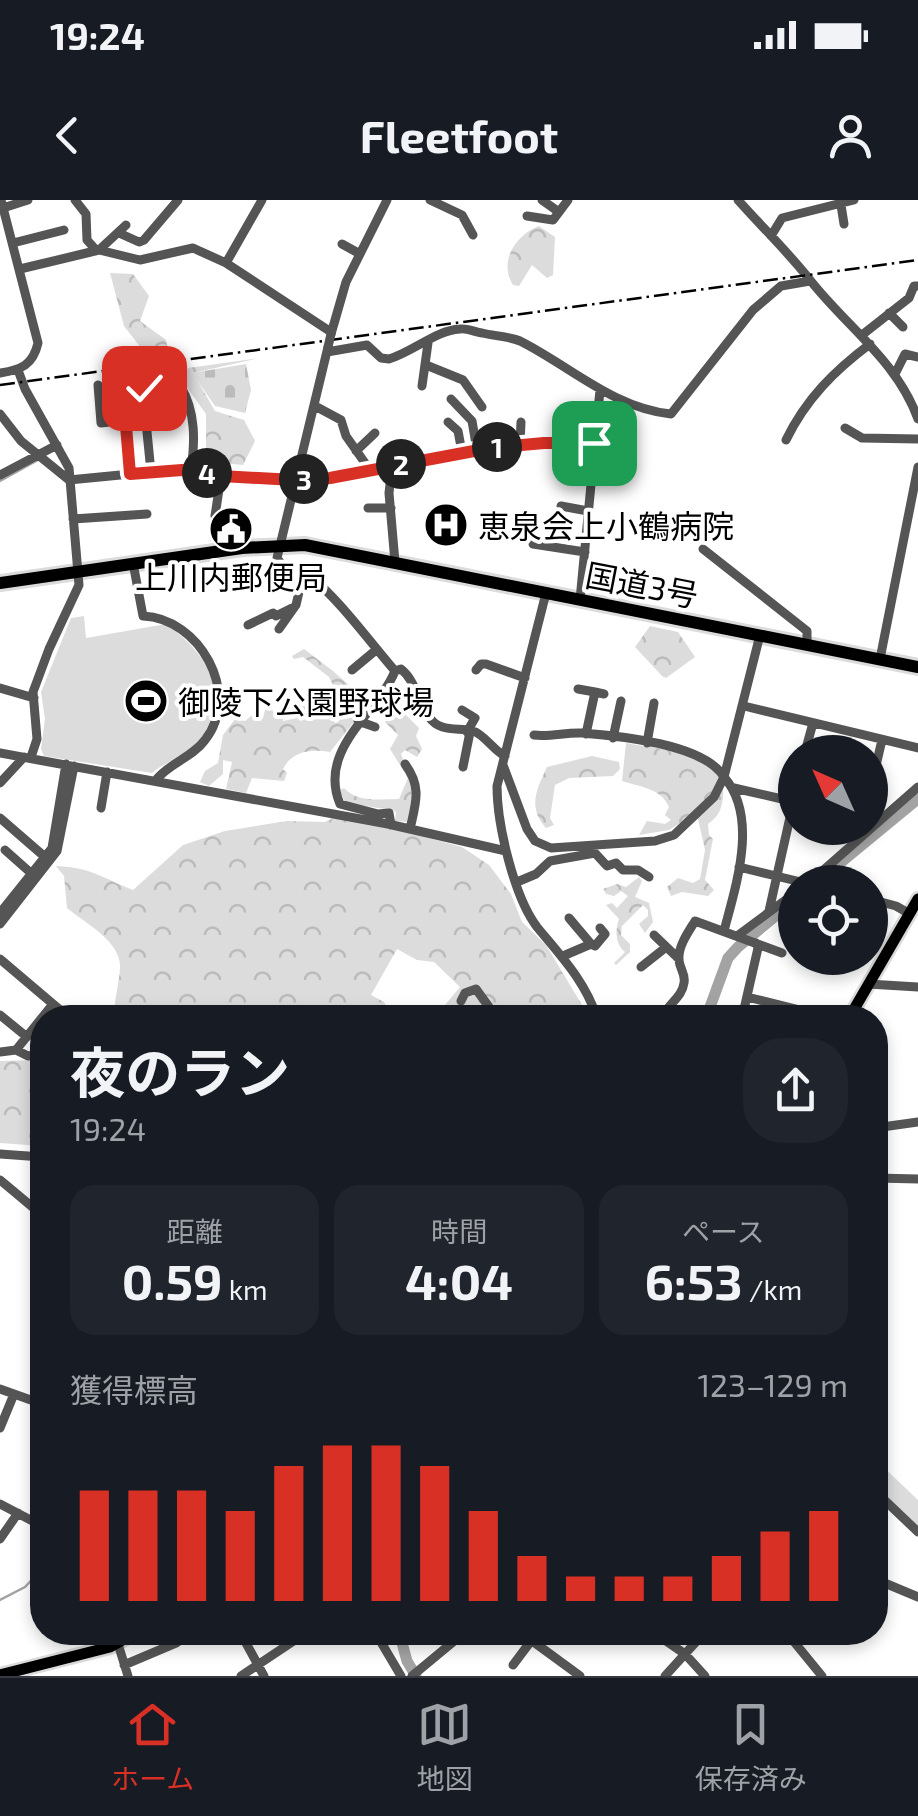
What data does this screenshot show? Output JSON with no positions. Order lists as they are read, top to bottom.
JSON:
{
  "streets": {
    "highway": ["国道3号"]
  },
  "places": {
    "hospital": ["恵泉会上小鶴病院"],
    "public building": ["上川内郵便局"],
    "sports": ["御陵下公園野球場"]
  },
  "north": "top left",
  "page": {
    "status": "19:24",
    "header": "Fleetfoot",
    "pins": [
      "1",
      "2",
      "4",
      "3"
    ],
    "heading": ["夜のラン", "19:24"],
    "stats": [
      ["距離", "0.59 km"],
      ["時間", "4:04"],
      ["ペース", "6:53 /km"]
    ],
    "chart": ["獲得標高", "123–129 m"],
    "tabs": ["ホーム", "地図", "保存済み"]
  }
}
